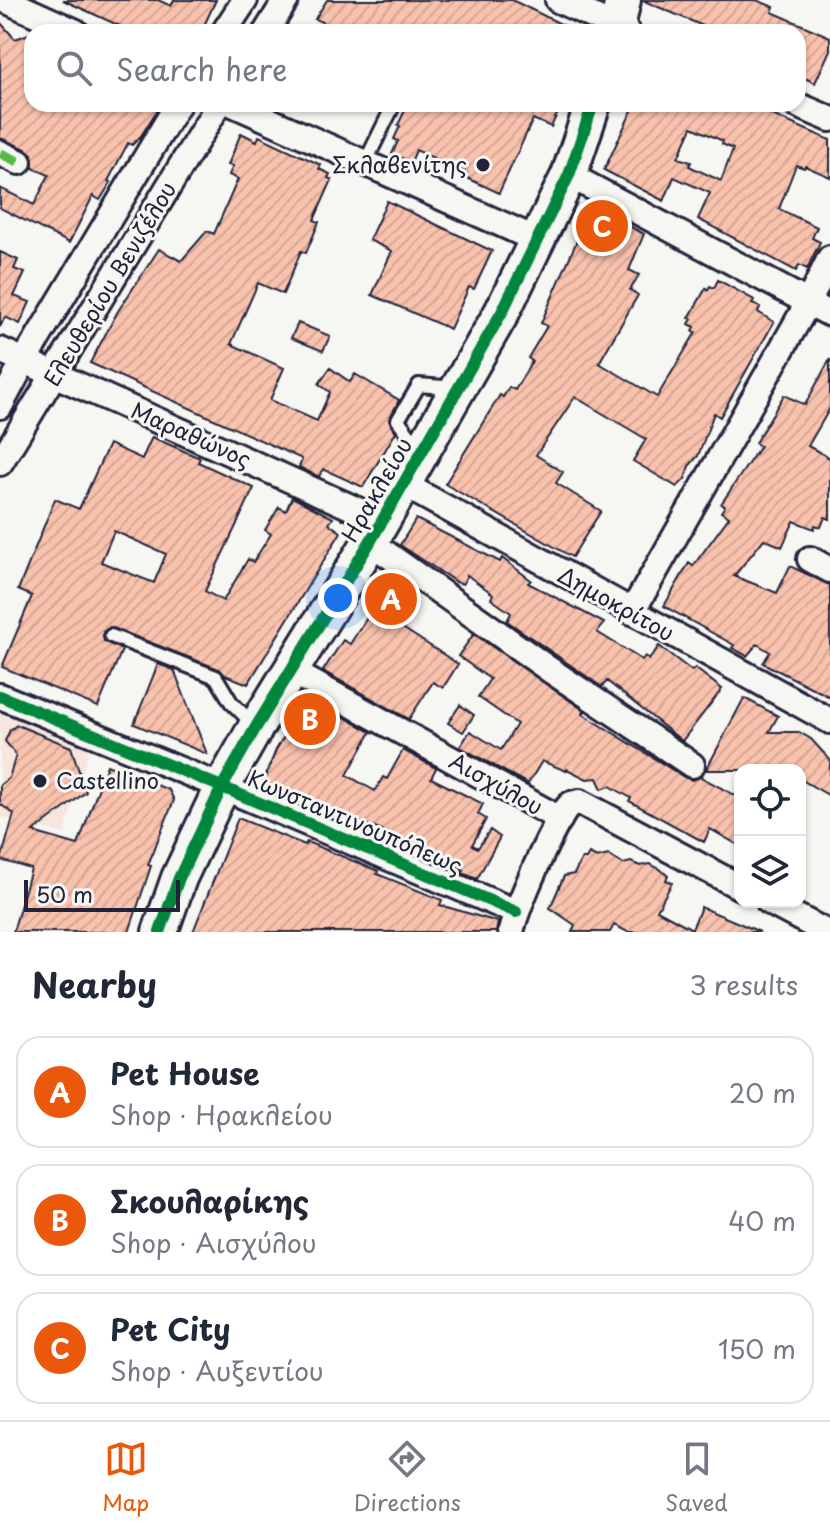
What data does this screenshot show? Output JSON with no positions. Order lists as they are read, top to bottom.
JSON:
{
  "streets": {
    "main road": ["Ηρακλείου"],
    "street": [
      "Ελευθερίου Βενιζέλου",
      "Μαραθώνος",
      "Δημοκρίτου",
      "Αισχύλου",
      "Κωνσταντινουπόλεως"
    ]
  },
  "crossings": [
    ["Ελευθερίου Βενιζέλου", "Μαραθώνος"],
    ["Μαραθώνος", "Ηρακλείου"],
    ["Ηρακλείου", "Δημοκρίτου"],
    ["Ηρακλείου", "Αισχύλου"],
    ["Ηρακλείου", "Κωνσταντινουπόλεως"]
  ],
  "places": ["Σκλαβενίτης", "Castellino"],
  "scale_bar": "50 m",
  "page": {
    "search": "Search here",
    "pins": ["C", "A", "B"],
    "scale": "50 m",
    "heading": ["Nearby", "3 results"],
    "list": [
      {
        "mark": "A",
        "name": "Pet House",
        "note": "Shop · Ηρακλείου",
        "value": "20 m"
      },
      {
        "mark": "B",
        "name": "Σκουλαρίκης",
        "note": "Shop · Αισχύλου",
        "value": "40 m"
      },
      {
        "mark": "C",
        "name": "Pet City",
        "note": "Shop · Αυξεντίου",
        "value": "150 m"
      }
    ],
    "nav": ["Map", "Directions", "Saved"]
  }
}
